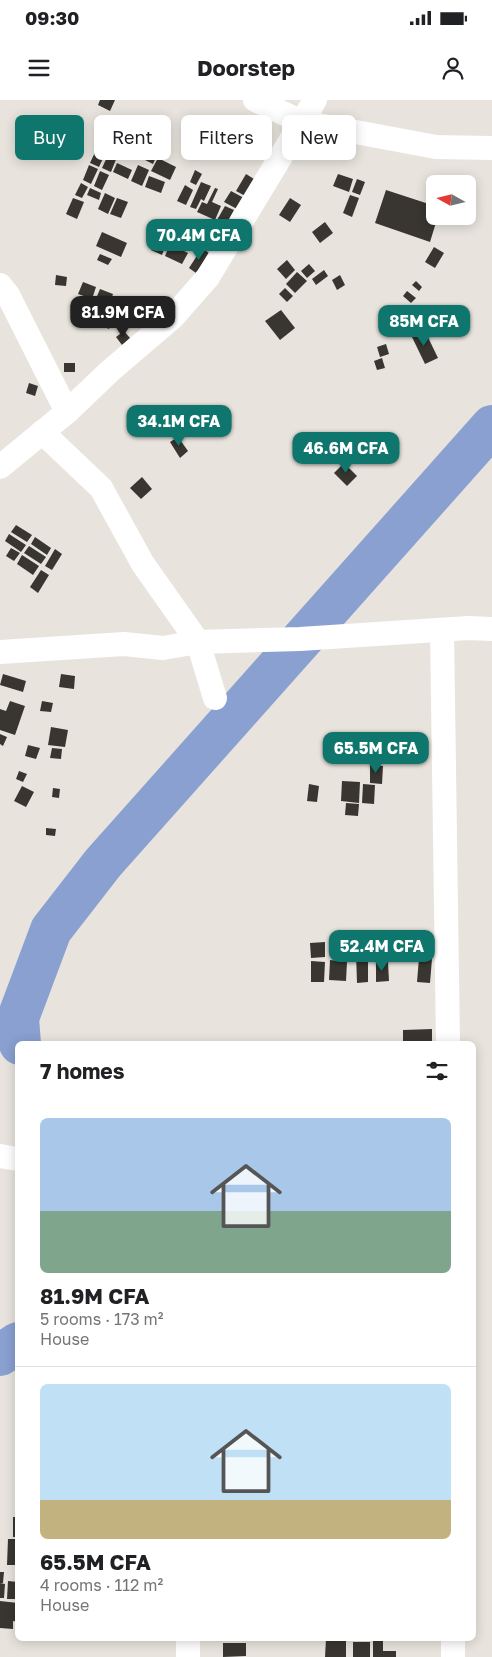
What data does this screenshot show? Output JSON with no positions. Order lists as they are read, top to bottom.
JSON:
{
  "north": "left",
  "page": {
    "status": "09:30",
    "header": "Doorstep",
    "chip": [
      "Buy",
      "Rent",
      "Filters",
      "New"
    ],
    "price": [
      "70.4M CFA",
      "81.9M CFA",
      "85M CFA",
      "34.1M CFA",
      "46.6M CFA",
      "65.5M CFA",
      "52.4M CFA"
    ],
    "heading": "7 homes",
    "list": [
      {
        "name": "81.9M CFA",
        "note": "5 rooms · 173 m² · House"
      },
      {
        "name": "65.5M CFA",
        "note": "4 rooms · 112 m² · House"
      }
    ]
  }
}
